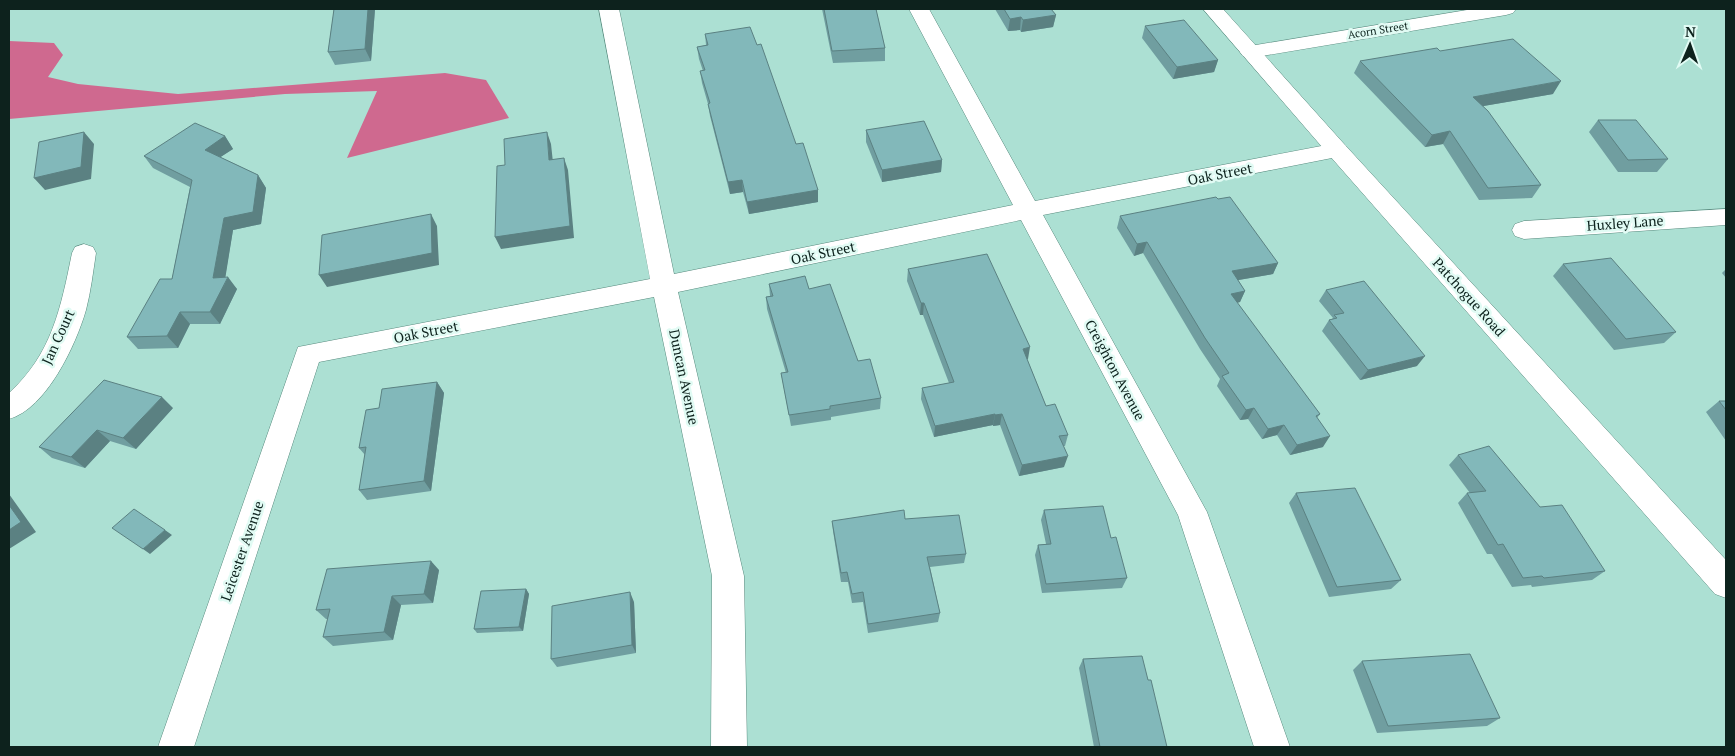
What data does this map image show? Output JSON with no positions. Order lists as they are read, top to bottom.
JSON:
{
  "streets": {
    "street": [
      "Acorn Street",
      "Oak Street",
      "Huxley Lane",
      "Patchogue Road",
      "Jan Court",
      "Creighton Avenue",
      "Duncan Avenue",
      "Leicester Avenue"
    ]
  },
  "crossings": [
    ["Acorn Street", "Patchogue Road"],
    ["Oak Street", "Patchogue Road"],
    ["Oak Street", "Creighton Avenue"],
    ["Oak Street", "Duncan Avenue"],
    ["Oak Street", "Leicester Avenue"]
  ],
  "north": "top"
}
